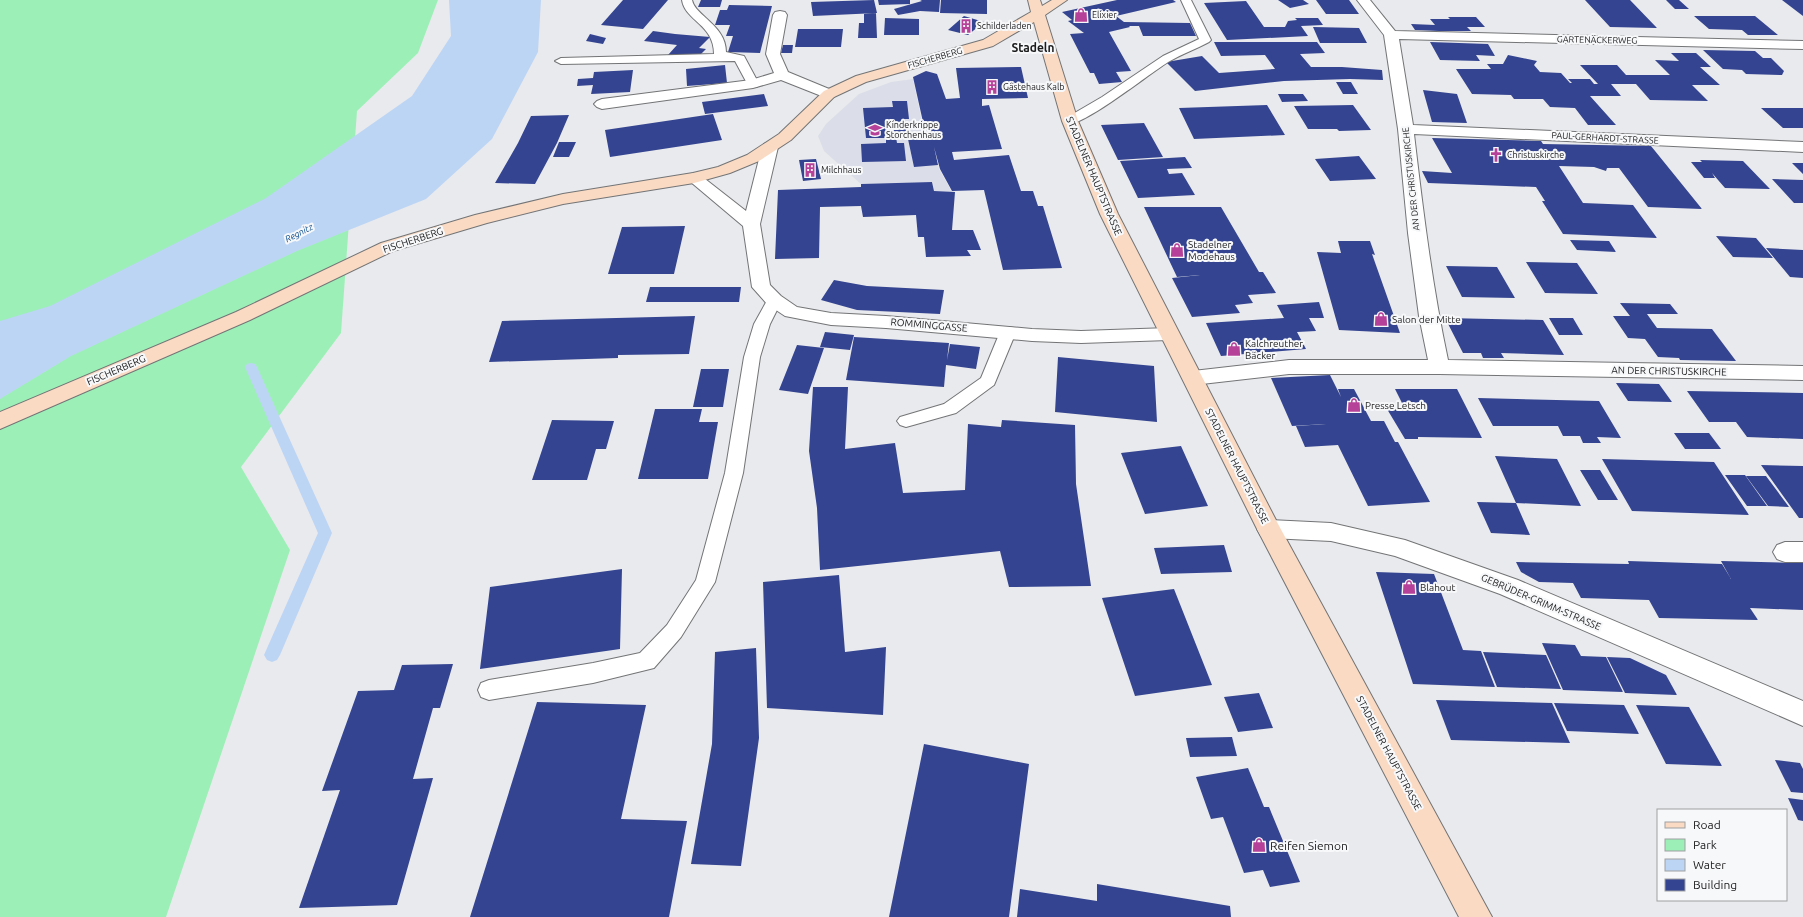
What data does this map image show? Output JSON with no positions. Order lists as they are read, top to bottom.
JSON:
{
  "streets": {
    "main road": ["FISCHERBERG", "STADELNER HAUPTSTRASSE"],
    "street": [
      "GARTENÄCKERWEG",
      "PAUL-GERHARDT-STRASSE",
      "AN DER CHRISTUSKIRCHE",
      "ROMMINGGASSE",
      "GEBRÜDER-GRIMM-STRASSE"
    ]
  },
  "crossings": [
    ["GARTENÄCKERWEG", "AN DER CHRISTUSKIRCHE"],
    ["FISCHERBERG", "STADELNER HAUPTSTRASSE"],
    ["FISCHERBERG", "ROMMINGGASSE"],
    ["PAUL-GERHARDT-STRASSE", "AN DER CHRISTUSKIRCHE"],
    ["STADELNER HAUPTSTRASSE", "AN DER CHRISTUSKIRCHE"],
    ["STADELNER HAUPTSTRASSE", "ROMMINGGASSE"],
    ["STADELNER HAUPTSTRASSE", "GEBRÜDER-GRIMM-STRASSE"]
  ],
  "districts": ["Stadeln"],
  "water": ["Regnitz"],
  "places": {
    "shop": [
      "Elixier",
      "Stadelner Modehaus",
      "Salon der Mitte",
      "Kalchreuther Bäcker",
      "Presse Letsch",
      "Blahout",
      "Reifen Siemon"
    ],
    "building": ["Schilderladen", "Gästehaus Kalb", "Milchhaus"],
    "school or university": ["Kinderkrippe Storchenhaus"],
    "church": ["Christuskirche"]
  },
  "legend": [
    "Road",
    "Park",
    "Water",
    "Building"
  ]
}
